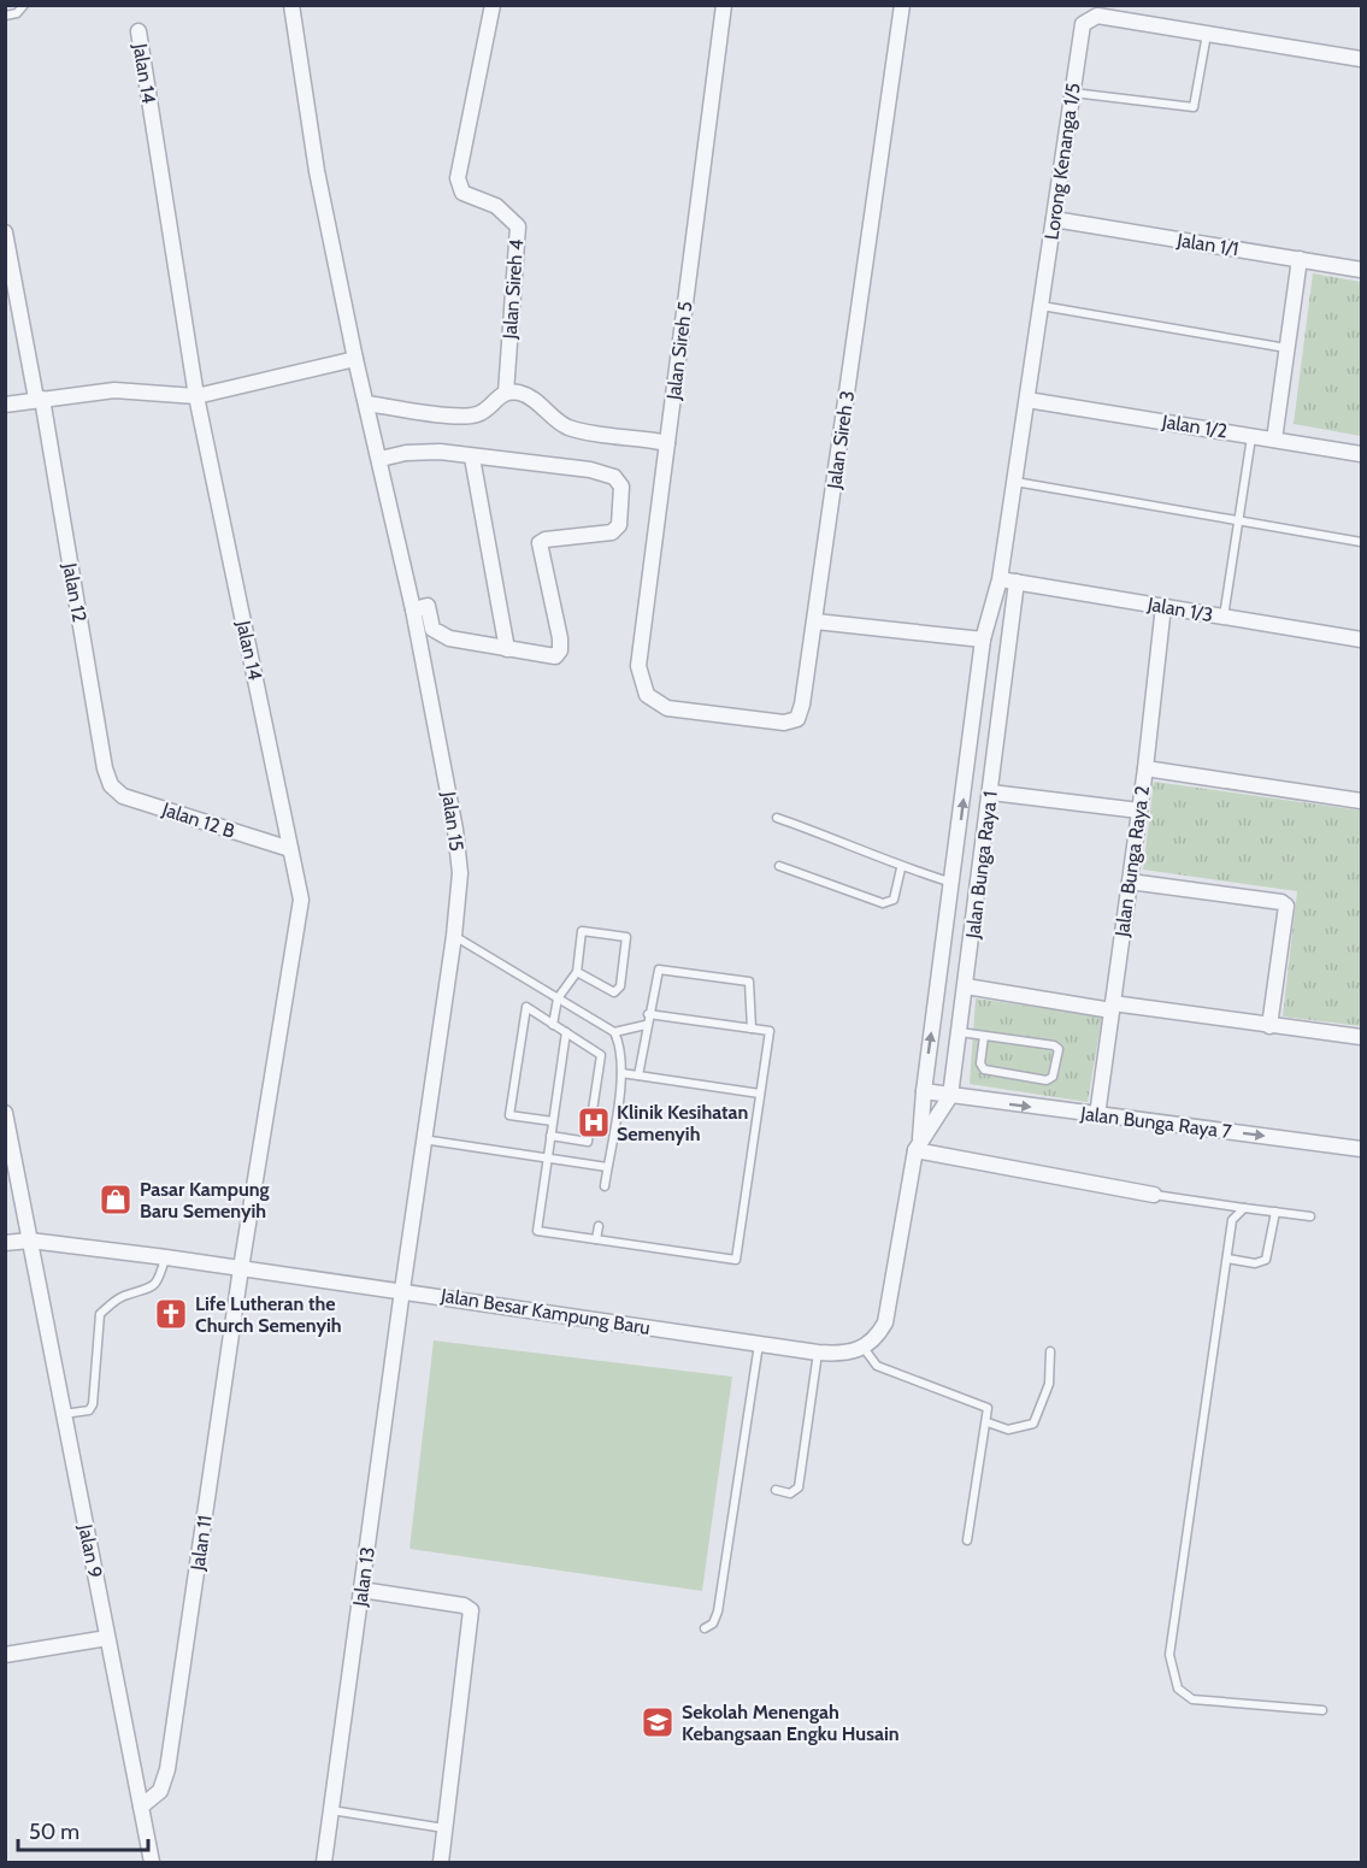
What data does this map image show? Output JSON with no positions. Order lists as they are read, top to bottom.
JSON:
{
  "streets": {
    "street": [
      "Jalan 14",
      "Lorong Kenanga 1/5",
      "Jalan 1/1",
      "Jalan Sireh 4",
      "Jalan Sireh 5",
      "Jalan 1/2",
      "Jalan Sireh 3",
      "Jalan 12",
      "Jalan 1/3",
      "Jalan 12 B",
      "Jalan 15",
      "Jalan Bunga Raya 2",
      "Jalan Bunga Raya 1",
      "Jalan Bunga Raya 7",
      "Jalan Besar Kampung Baru",
      "Jalan 11",
      "Jalan 9",
      "Jalan 13"
    ]
  },
  "crossings": [
    ["Jalan 14", "Jalan 12 B"],
    ["Jalan 14", "Jalan Besar Kampung Baru"],
    ["Jalan 14", "Jalan 11"],
    ["Lorong Kenanga 1/5", "Jalan 1/1"],
    ["Lorong Kenanga 1/5", "Jalan 1/2"],
    ["Lorong Kenanga 1/5", "Jalan 1/3"],
    ["Lorong Kenanga 1/5", "Jalan Bunga Raya 1"],
    ["Lorong Kenanga 1/5", "Jalan Bunga Raya 7"],
    ["Jalan Sireh 5", "Jalan Sireh 3"],
    ["Jalan 12", "Jalan 12 B"],
    ["Jalan 1/3", "Jalan Bunga Raya 2"],
    ["Jalan 1/3", "Jalan Bunga Raya 1"],
    ["Jalan 15", "Jalan Besar Kampung Baru"],
    ["Jalan 15", "Jalan 13"],
    ["Jalan Bunga Raya 2", "Jalan Bunga Raya 7"],
    ["Jalan Bunga Raya 1", "Jalan Bunga Raya 7"],
    ["Jalan Besar Kampung Baru", "Jalan 11"],
    ["Jalan Besar Kampung Baru", "Jalan 9"],
    ["Jalan Besar Kampung Baru", "Jalan 13"],
    ["Jalan 11", "Jalan 9"]
  ],
  "places": {
    "hospital": ["Klinik Kesihatan Semenyih"],
    "shop": ["Pasar Kampung Baru Semenyih"],
    "church": ["Life Lutheran the Church Semenyih"],
    "school or university": ["Sekolah Menengah Kebangsaan Engku Husain"]
  },
  "scale_bar": "50 m"
}
